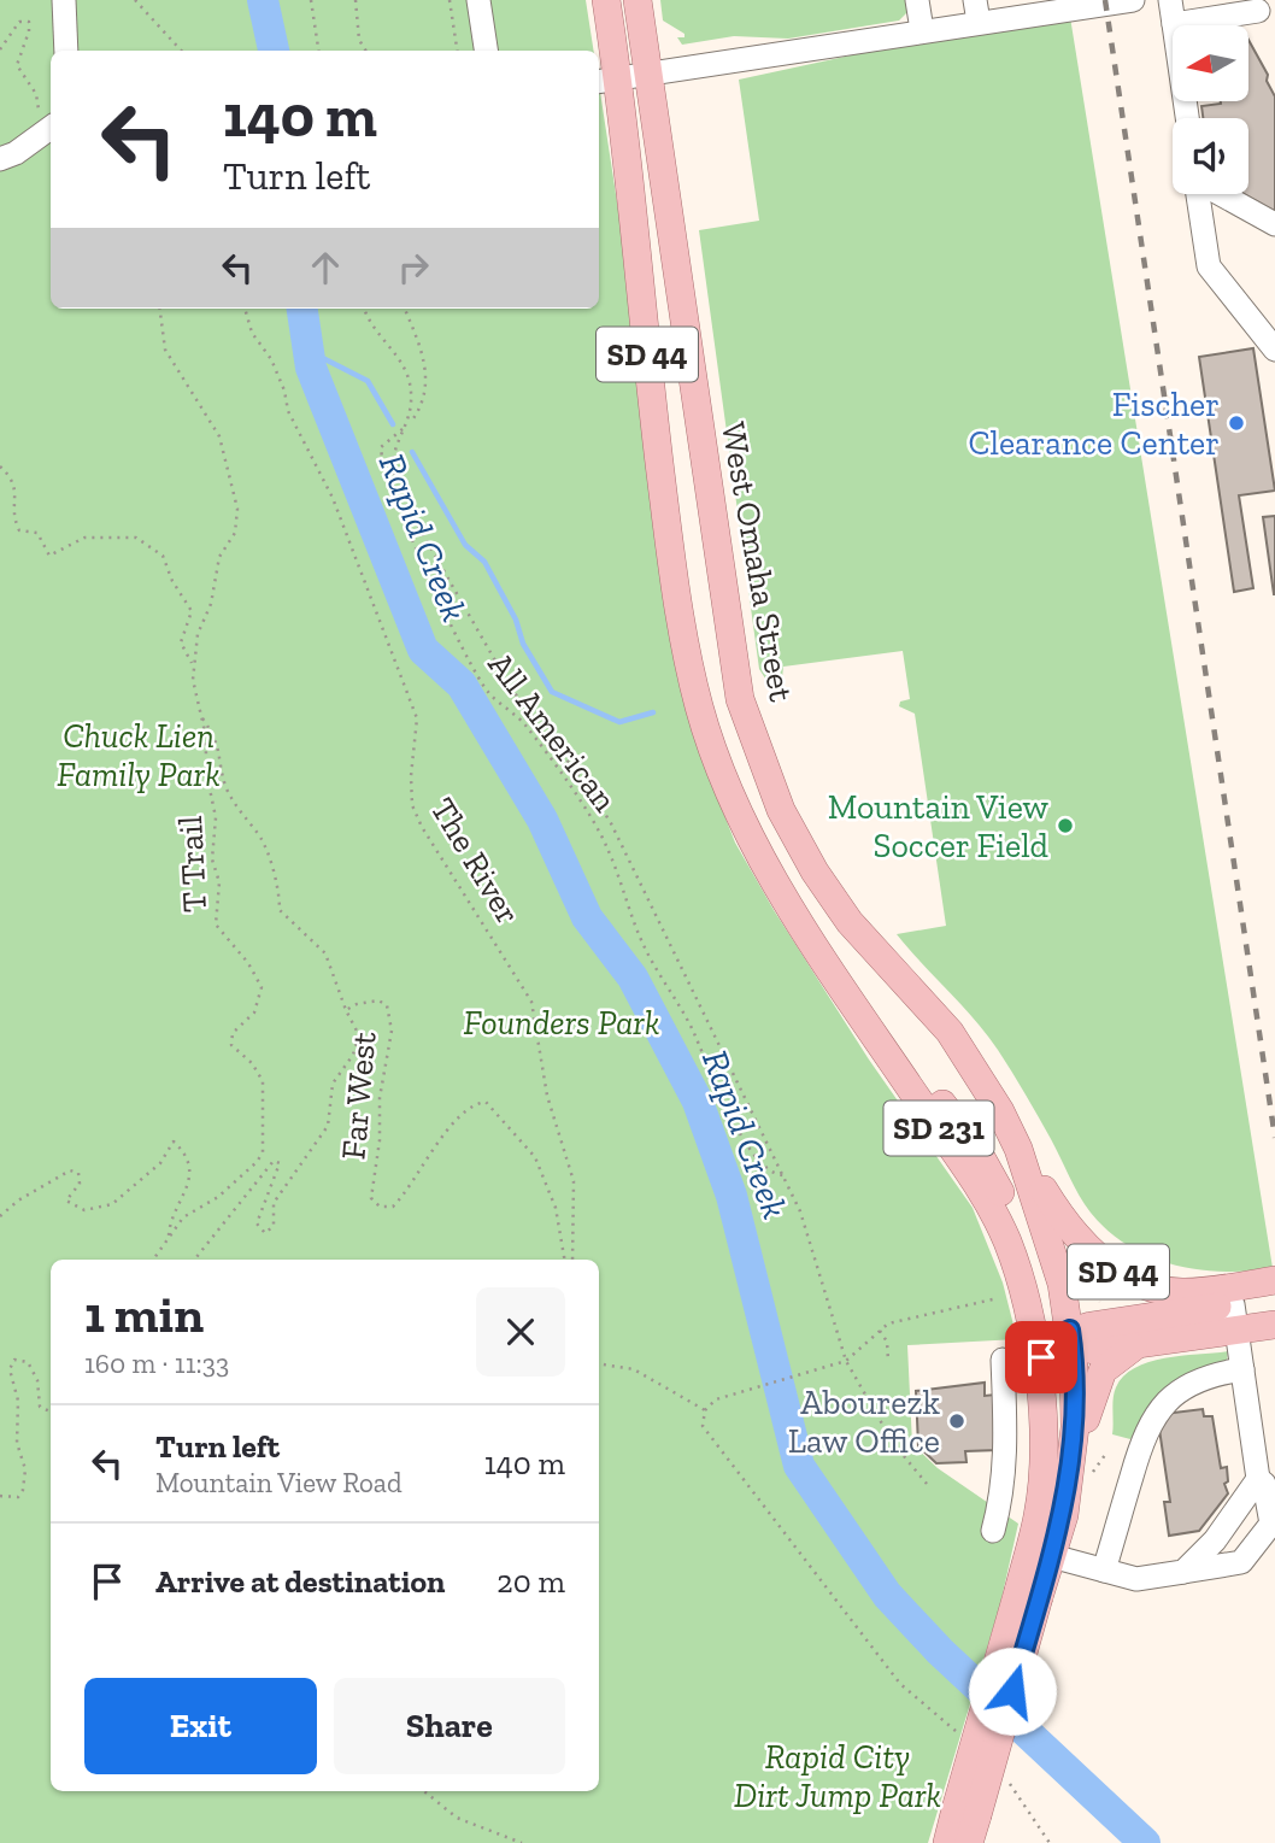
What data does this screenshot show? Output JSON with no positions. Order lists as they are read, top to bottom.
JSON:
{
  "streets": {
    "main road": ["SD 44", "West Omaha Street", "SD 231"],
    "path": [
      "All American",
      "The River",
      "T Trail",
      "Far West"
    ]
  },
  "crossings": [
    ["SD 44", "West Omaha Street"],
    ["West Omaha Street", "SD 231"]
  ],
  "water": ["Rapid Creek"],
  "parks": ["Chuck Lien Family Park", "Founders Park", "Rapid City Dirt Jump Park"],
  "places": ["Fischer Clearance Center", "Mountain View Soccer Field", "Abourezk Law Office"],
  "north": "left",
  "page": {
    "turn": ["140 m", "Turn left"],
    "heading": ["1 min", "160 m · 11:33"],
    "list": [
      {
        "name": "Turn left",
        "note": "Mountain View Road",
        "value": "140 m"
      },
      {
        "name": "Arrive at destination",
        "value": "20 m"
      }
    ],
    "buttons": ["Exit", "Share"]
  }
}
